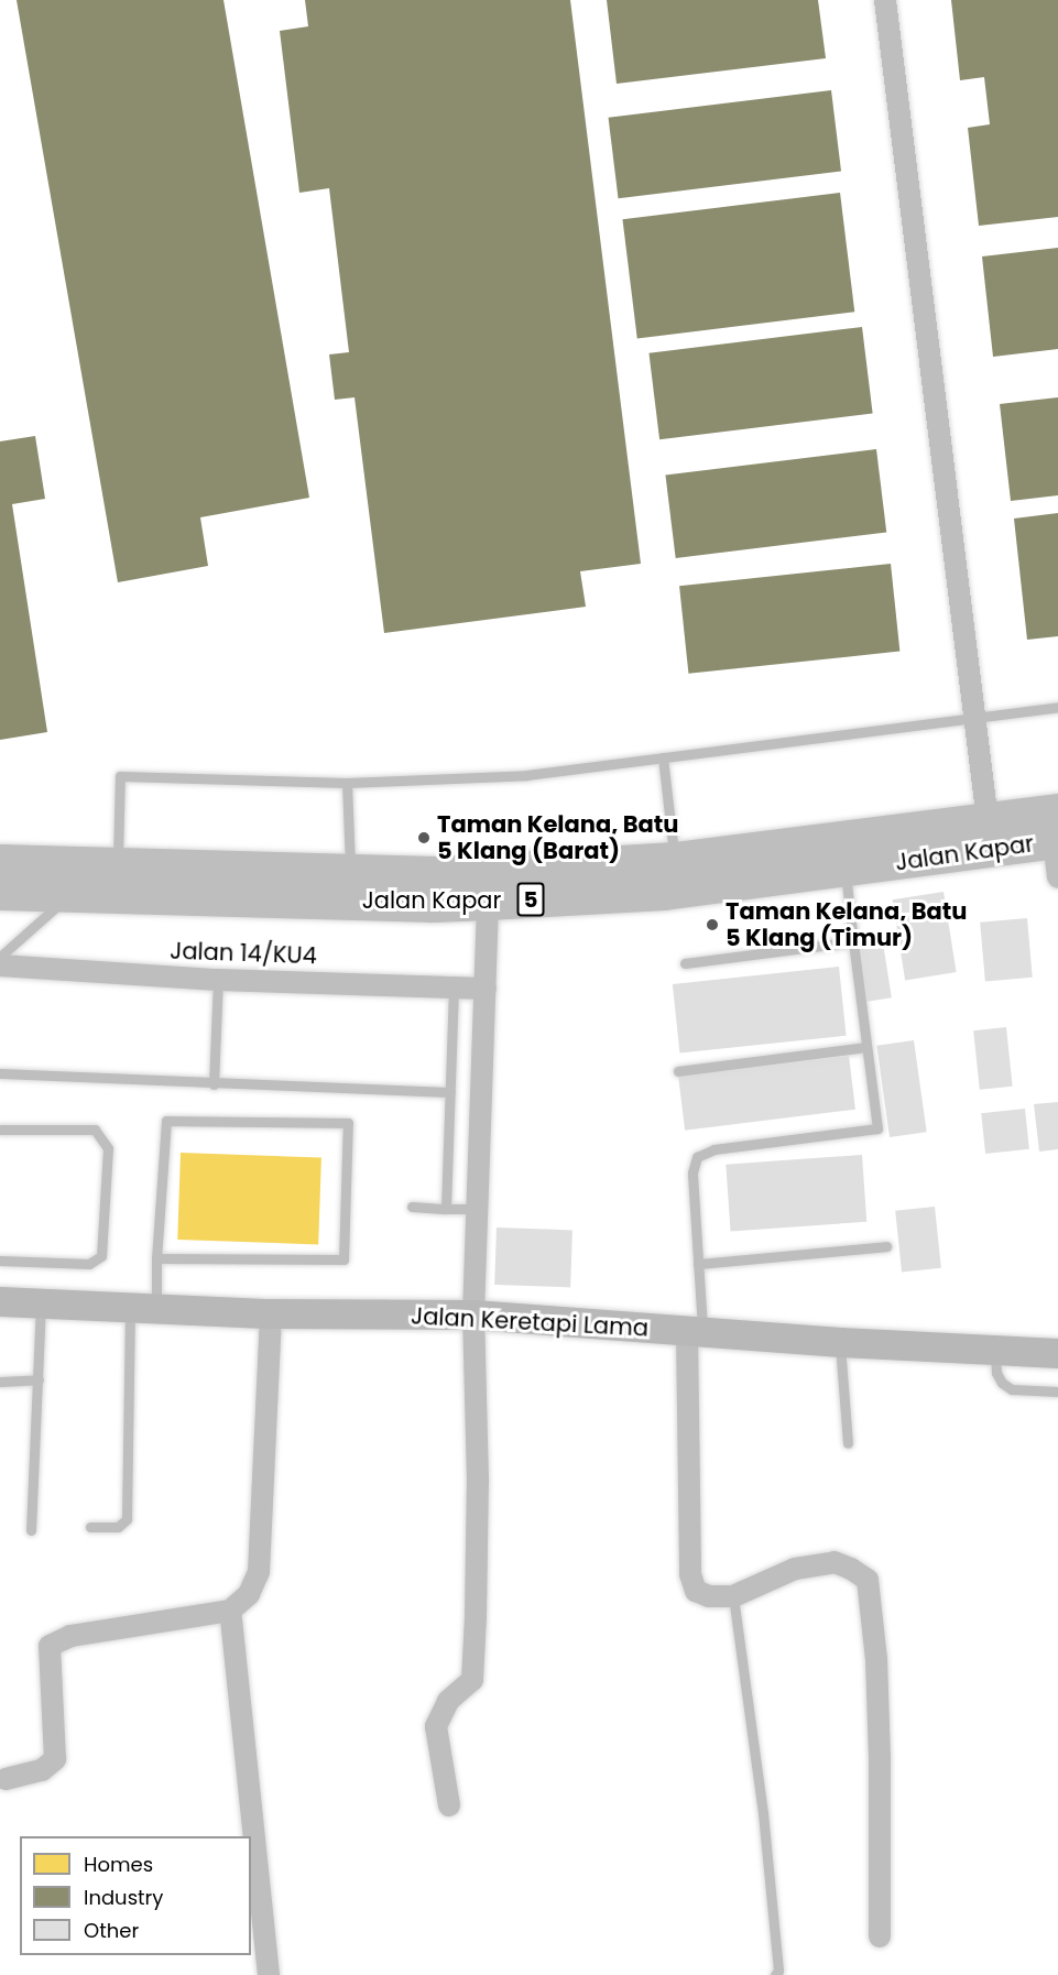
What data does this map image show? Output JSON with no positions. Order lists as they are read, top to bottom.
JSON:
{
  "streets": {
    "highway": ["Jalan Kapar", "5"],
    "street": ["Jalan 14/KU4", "Jalan Keretapi Lama"]
  },
  "places": ["Taman Kelana, Batu 5 Klang (Barat)", "Taman Kelana, Batu 5 Klang (Timur)"],
  "legend": ["Homes", "Industry", "Other"]
}
